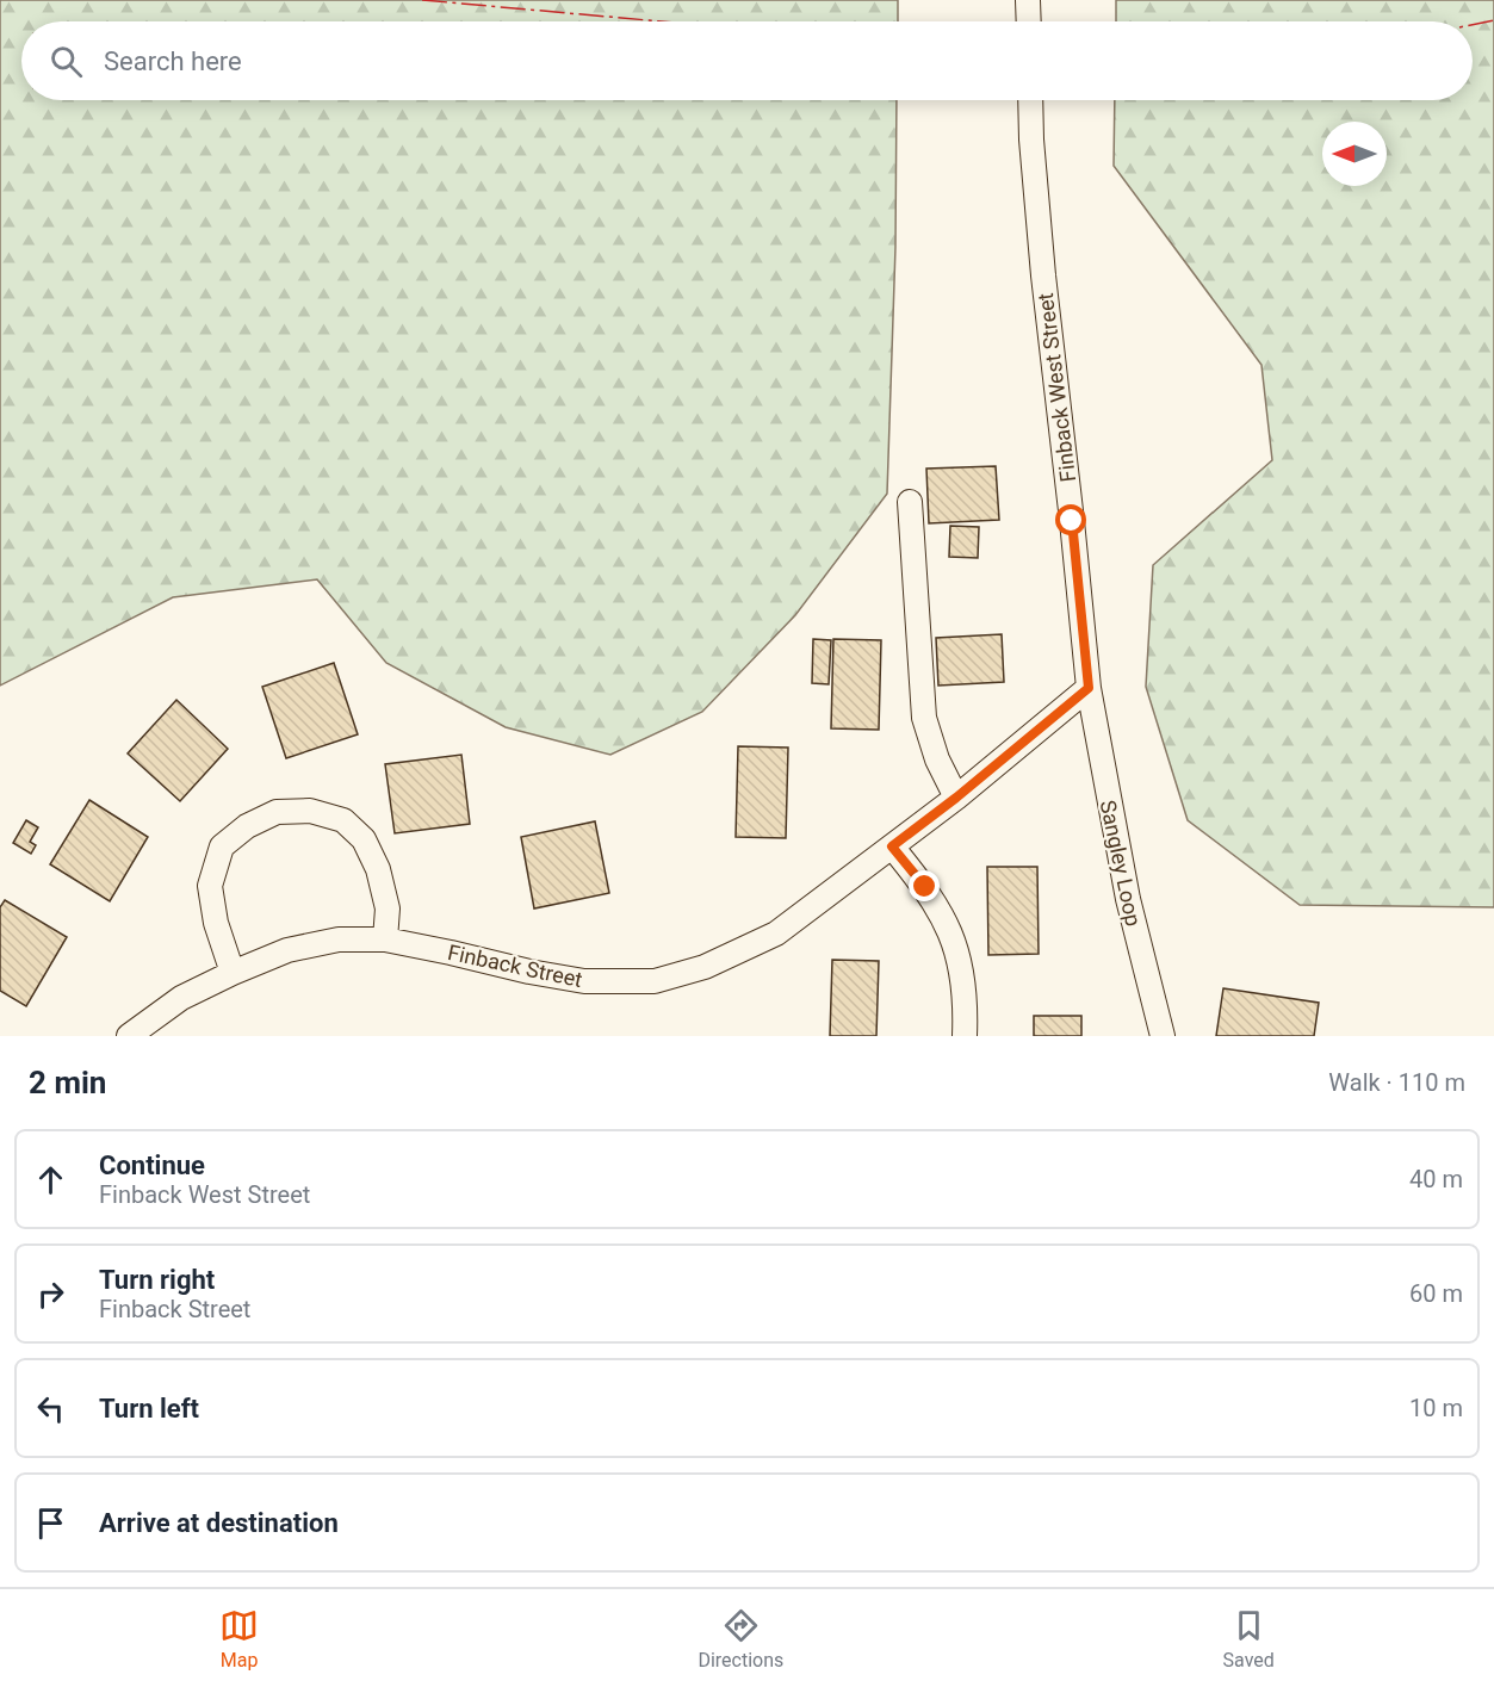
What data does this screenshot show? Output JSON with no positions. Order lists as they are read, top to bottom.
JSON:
{
  "streets": {
    "street": ["Finback West Street", "Sangley Loop", "Finback Street"]
  },
  "crossings": [
    ["Finback West Street", "Sangley Loop"],
    ["Finback West Street", "Finback Street"],
    ["Sangley Loop", "Finback Street"]
  ],
  "north": "left",
  "page": {
    "search": "Search here",
    "heading": ["2 min", "Walk · 110 m"],
    "list": [
      ["Continue", "Finback West Street", "40 m"],
      ["Turn right", "Finback Street", "60 m"],
      ["Turn left", "10 m"],
      "Arrive at destination"
    ],
    "nav": ["Map", "Directions", "Saved"]
  }
}
